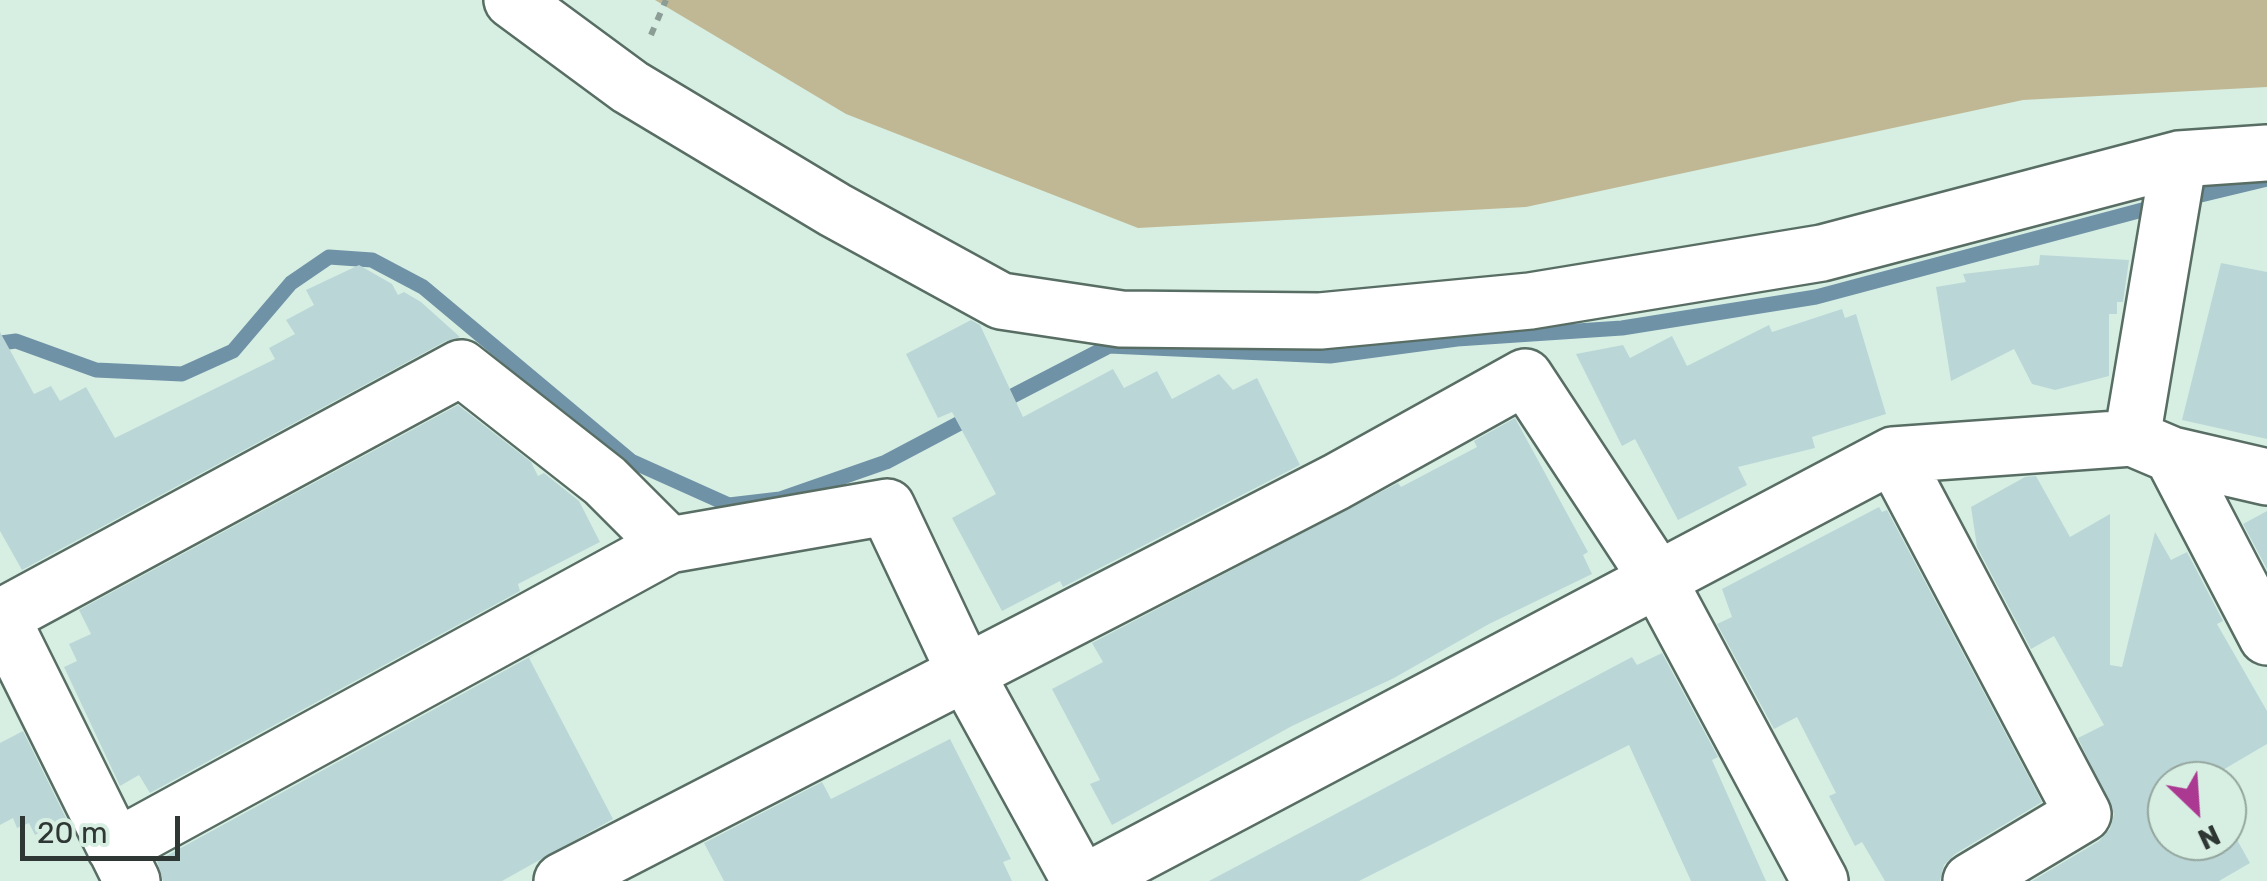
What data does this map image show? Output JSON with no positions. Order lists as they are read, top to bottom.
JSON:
{
  "scale_bar": "20 m",
  "north": "bottom right"
}
